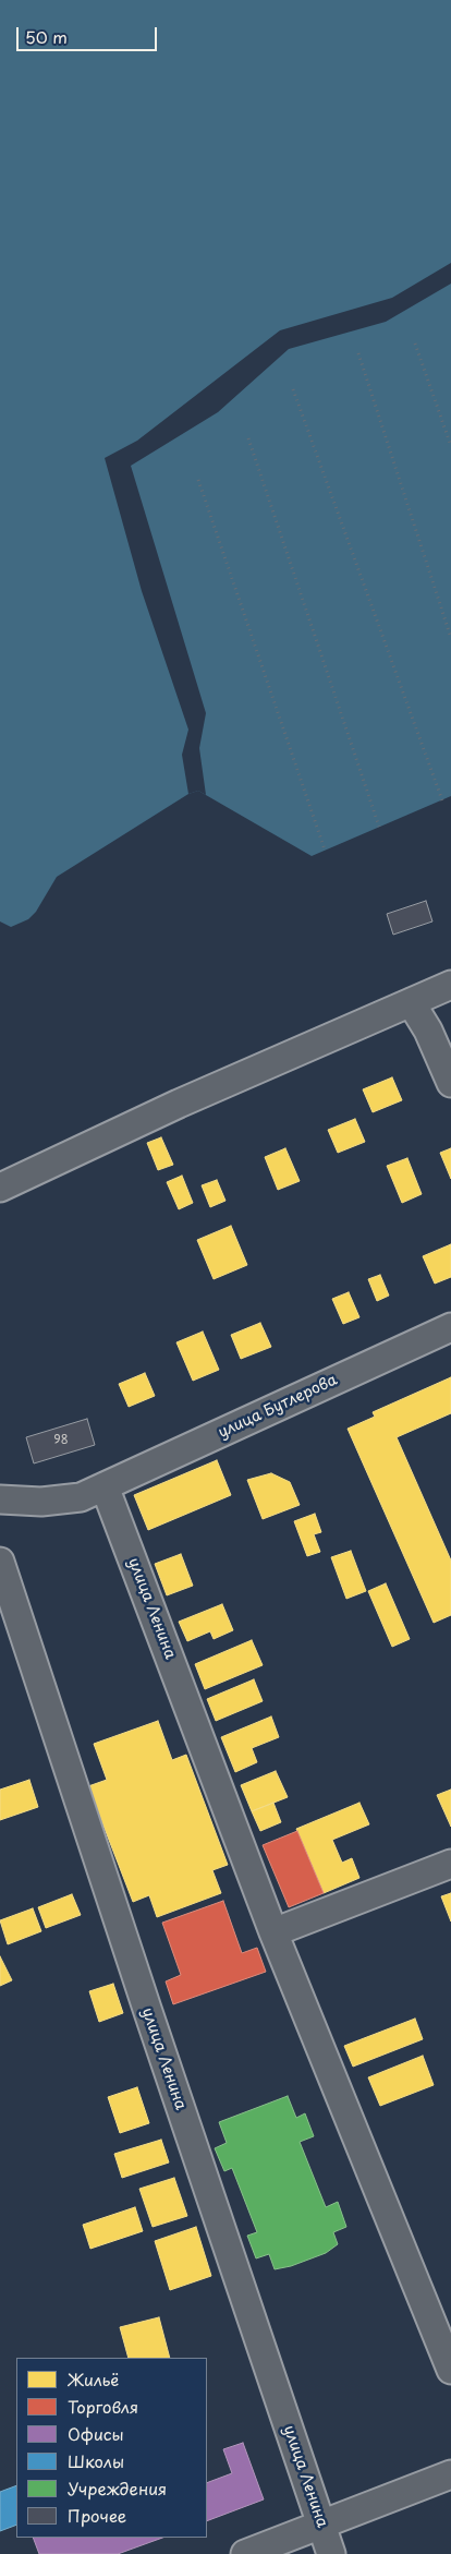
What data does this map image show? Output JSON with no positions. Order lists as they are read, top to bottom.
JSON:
{
  "streets": {
    "street": ["улица Бутлерова", "улица Ленина"]
  },
  "crossings": [
    ["улица Бутлерова", "улица Ленина"]
  ],
  "house_numbers": ["98"],
  "legend": [
    "Жильё",
    "Торговля",
    "Офисы",
    "Школы",
    "Учреждения",
    "Прочее"
  ],
  "scale_bar": "50 m"
}
